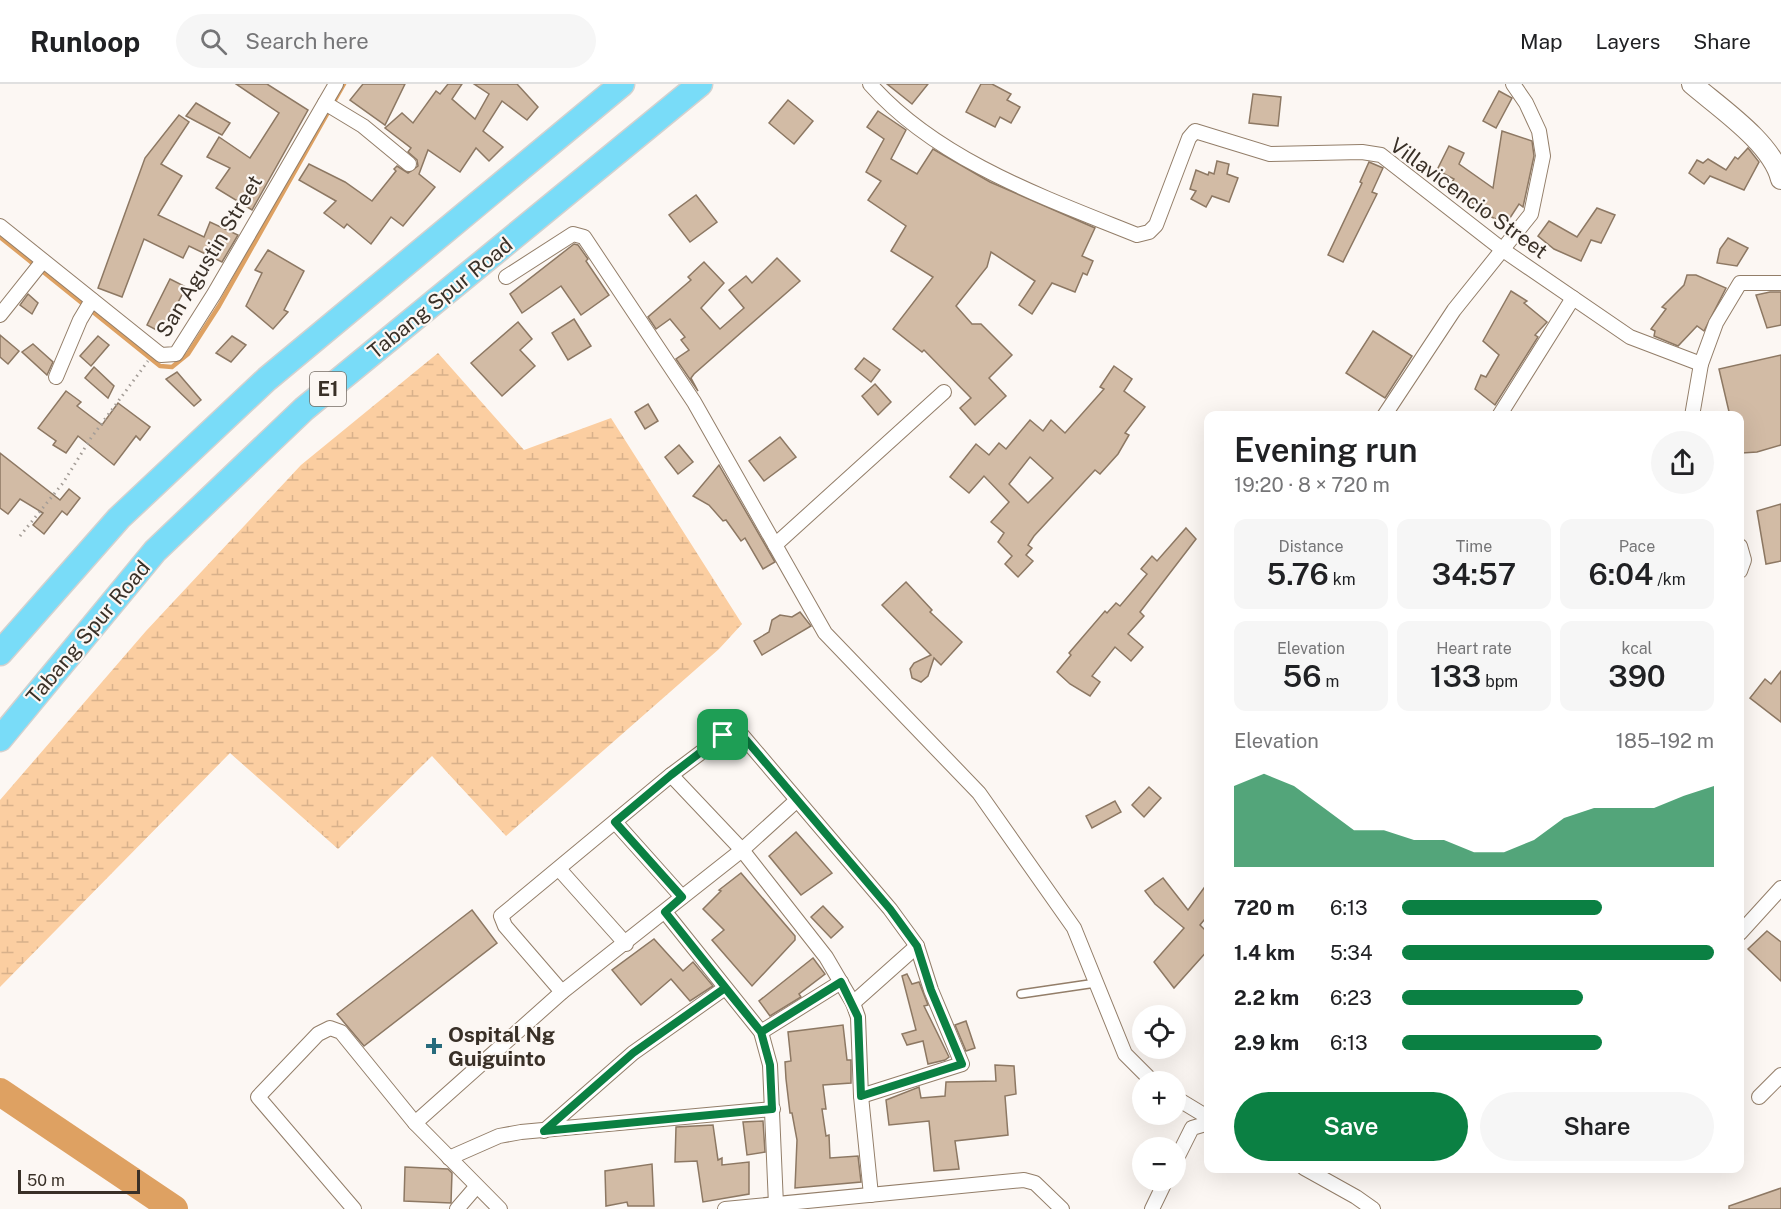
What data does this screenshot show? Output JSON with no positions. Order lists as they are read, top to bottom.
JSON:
{
  "streets": {
    "highway": ["Tabang Spur Road", "E1"],
    "street": ["Villavicencio Street", "San Agustin Street"]
  },
  "places": {
    "health": ["Ospital Ng Guiguinto"]
  },
  "scale_bar": "50 m",
  "page": {
    "header": "Runloop",
    "search": "Search here",
    "nav": ["Map", "Layers", "Share"],
    "heading": ["Evening run", "19:20 · 8 × 720 m"],
    "stats": [
      ["Distance", "5.76 km"],
      ["Time", "34:57"],
      ["Pace", "6:04 /km"],
      ["Elevation", "56 m"],
      ["Heart rate", "133 bpm"],
      ["kcal", "390"]
    ],
    "chart": ["Elevation", "185–192 m"],
    "list": [
      {
        "name": "720 m",
        "note": "6:13"
      },
      {
        "name": "1.4 km",
        "note": "5:34"
      },
      {
        "name": "2.2 km",
        "note": "6:23"
      },
      {
        "name": "2.9 km",
        "note": "6:13"
      }
    ],
    "map_buttons": ["+", "−"],
    "buttons": ["Save", "Share"],
    "scale": "50 m"
  }
}
